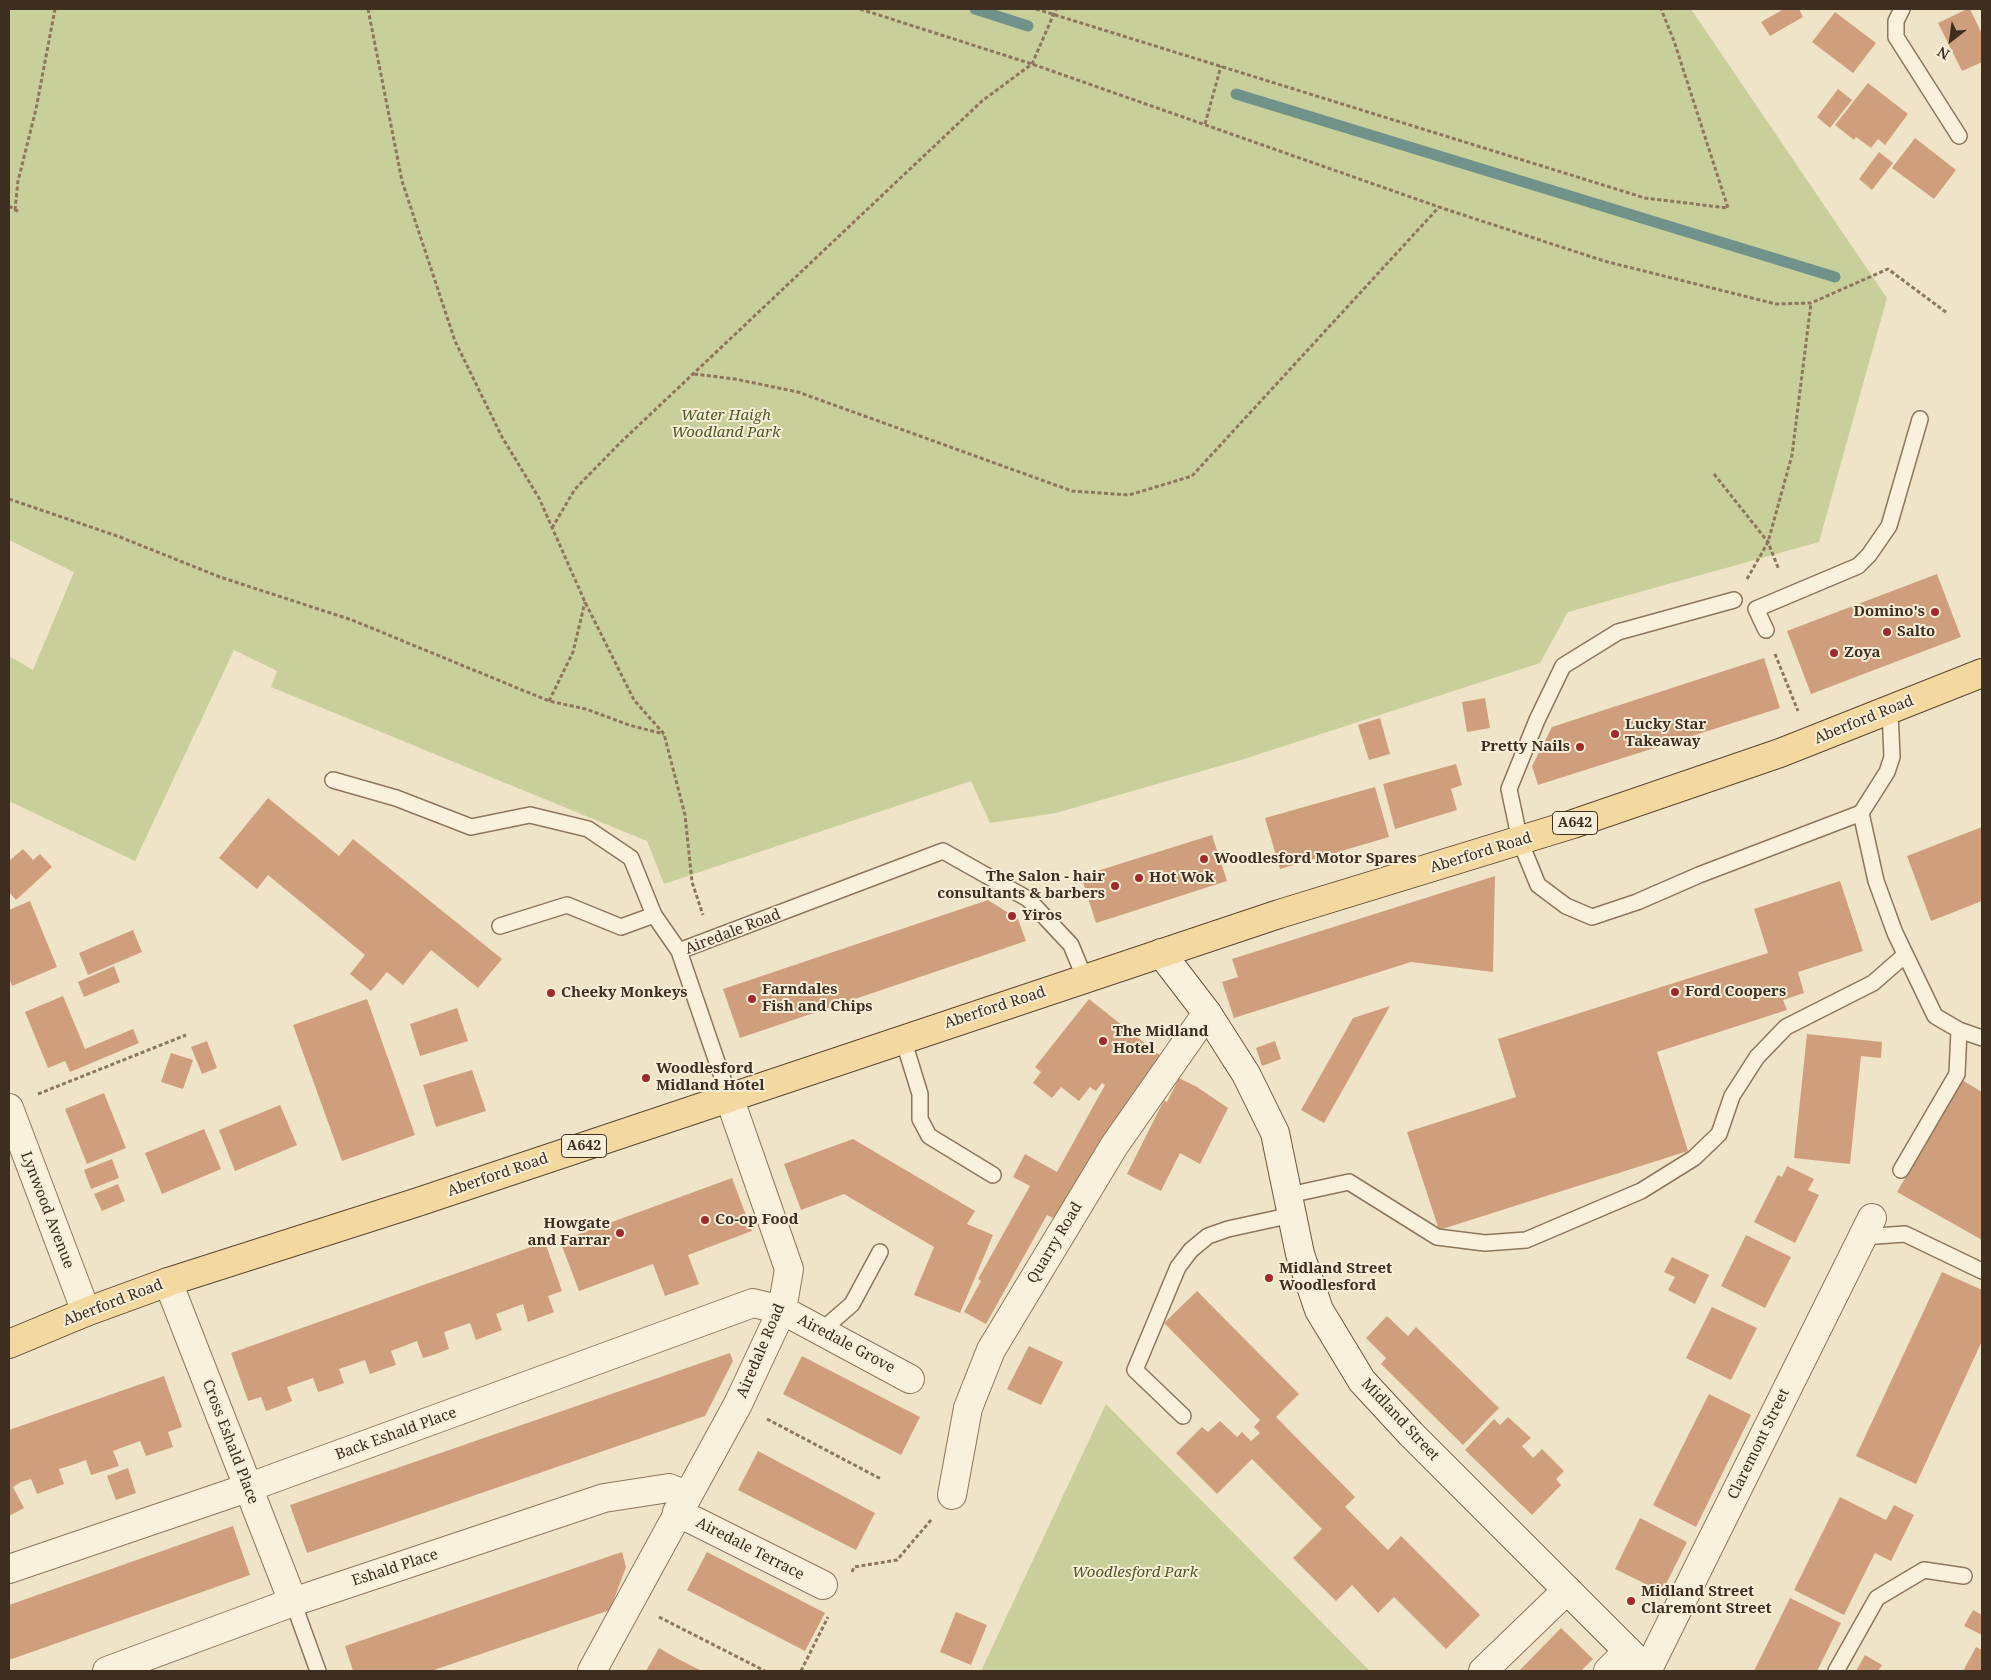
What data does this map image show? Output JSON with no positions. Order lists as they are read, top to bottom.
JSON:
{
  "streets": {
    "main road": ["Aberford Road", "A642"],
    "street": [
      "Airedale Road",
      "Lynwood Avenue",
      "Quarry Road",
      "Airedale Grove",
      "Midland Street",
      "Back Eshald Place",
      "Cross Eshald Place",
      "Claremont Street",
      "Airedale Terrace",
      "Eshald Place"
    ]
  },
  "crossings": [
    ["Aberford Road", "Airedale Road"],
    ["Aberford Road", "Lynwood Avenue"],
    ["Aberford Road", "Midland Street"],
    ["Aberford Road", "Cross Eshald Place"],
    ["Airedale Road", "Airedale Grove"],
    ["Airedale Road", "Back Eshald Place"],
    ["Airedale Road", "Airedale Terrace"],
    ["Airedale Road", "Eshald Place"],
    ["Quarry Road", "Midland Street"],
    ["Airedale Grove", "Back Eshald Place"],
    ["Midland Street", "Claremont Street"],
    ["Back Eshald Place", "Cross Eshald Place"],
    ["Cross Eshald Place", "Eshald Place"],
    ["Airedale Terrace", "Eshald Place"]
  ],
  "parks": ["Water Haigh Woodland Park", "Woodlesford Park"],
  "places": [
    "Domino's",
    "Salto",
    "Zoya",
    "Lucky Star Takeaway",
    "Pretty Nails",
    "Woodlesford Motor Spares",
    "Hot Wok",
    "The Salon - hair consultants & barbers",
    "Yiros",
    "Ford Coopers",
    "Cheeky Monkeys",
    "Farndales Fish and Chips",
    "The Midland Hotel",
    "Woodlesford Midland Hotel",
    "Co-op Food",
    "Howgate and Farrar",
    "Midland Street Woodlesford",
    "Midland Street Claremont Street"
  ],
  "north": "bottom left"
}
